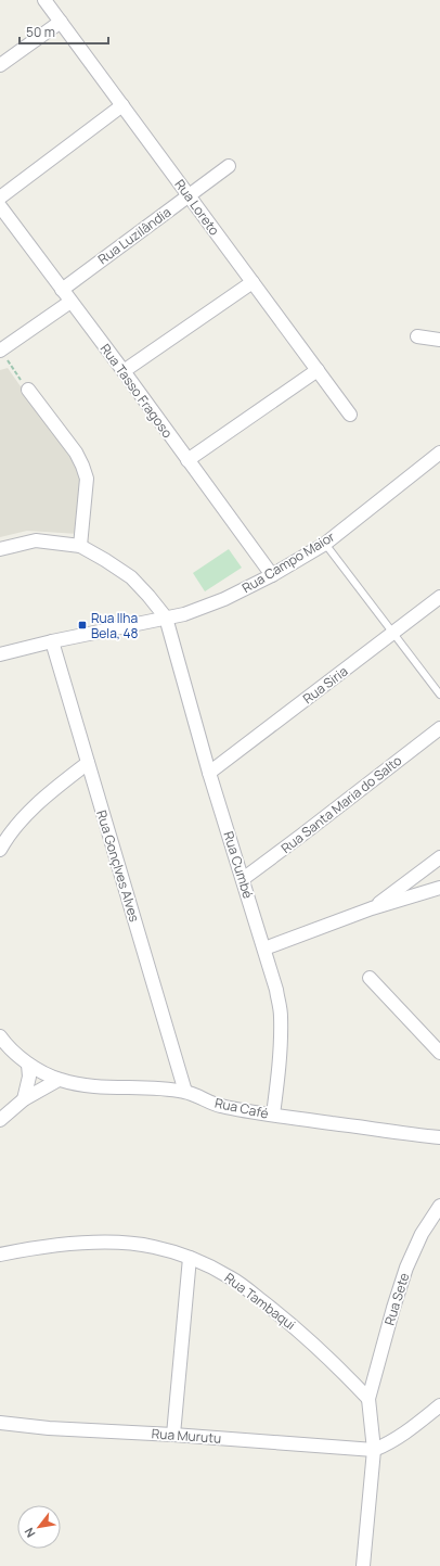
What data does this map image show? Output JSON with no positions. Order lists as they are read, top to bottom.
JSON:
{
  "streets": {
    "street": [
      "Rua Loreto",
      "Rua Luzilândia",
      "Rua Tasso Fragoso",
      "Rua Campo Maior",
      "Rua Siria",
      "Rua Santa Maria do Salto",
      "Rua Cumbé",
      "Rua Gonçlves Alves",
      "Rua Café",
      "Rua Sete",
      "Rua Tambaqui",
      "Rua Murutu"
    ]
  },
  "crossings": [
    ["Rua Loreto", "Rua Luzilândia"],
    ["Rua Luzilândia", "Rua Tasso Fragoso"],
    ["Rua Tasso Fragoso", "Rua Campo Maior"],
    ["Rua Campo Maior", "Rua Cumbé"],
    ["Rua Campo Maior", "Rua Gonçlves Alves"],
    ["Rua Siria", "Rua Cumbé"],
    ["Rua Santa Maria do Salto", "Rua Cumbé"],
    ["Rua Cumbé", "Rua Café"],
    ["Rua Gonçlves Alves", "Rua Café"],
    ["Rua Sete", "Rua Tambaqui"]
  ],
  "places": {
    "transit": ["Rua Ilha Bela, 48"]
  },
  "scale_bar": "50 m",
  "north": "bottom left"
}
